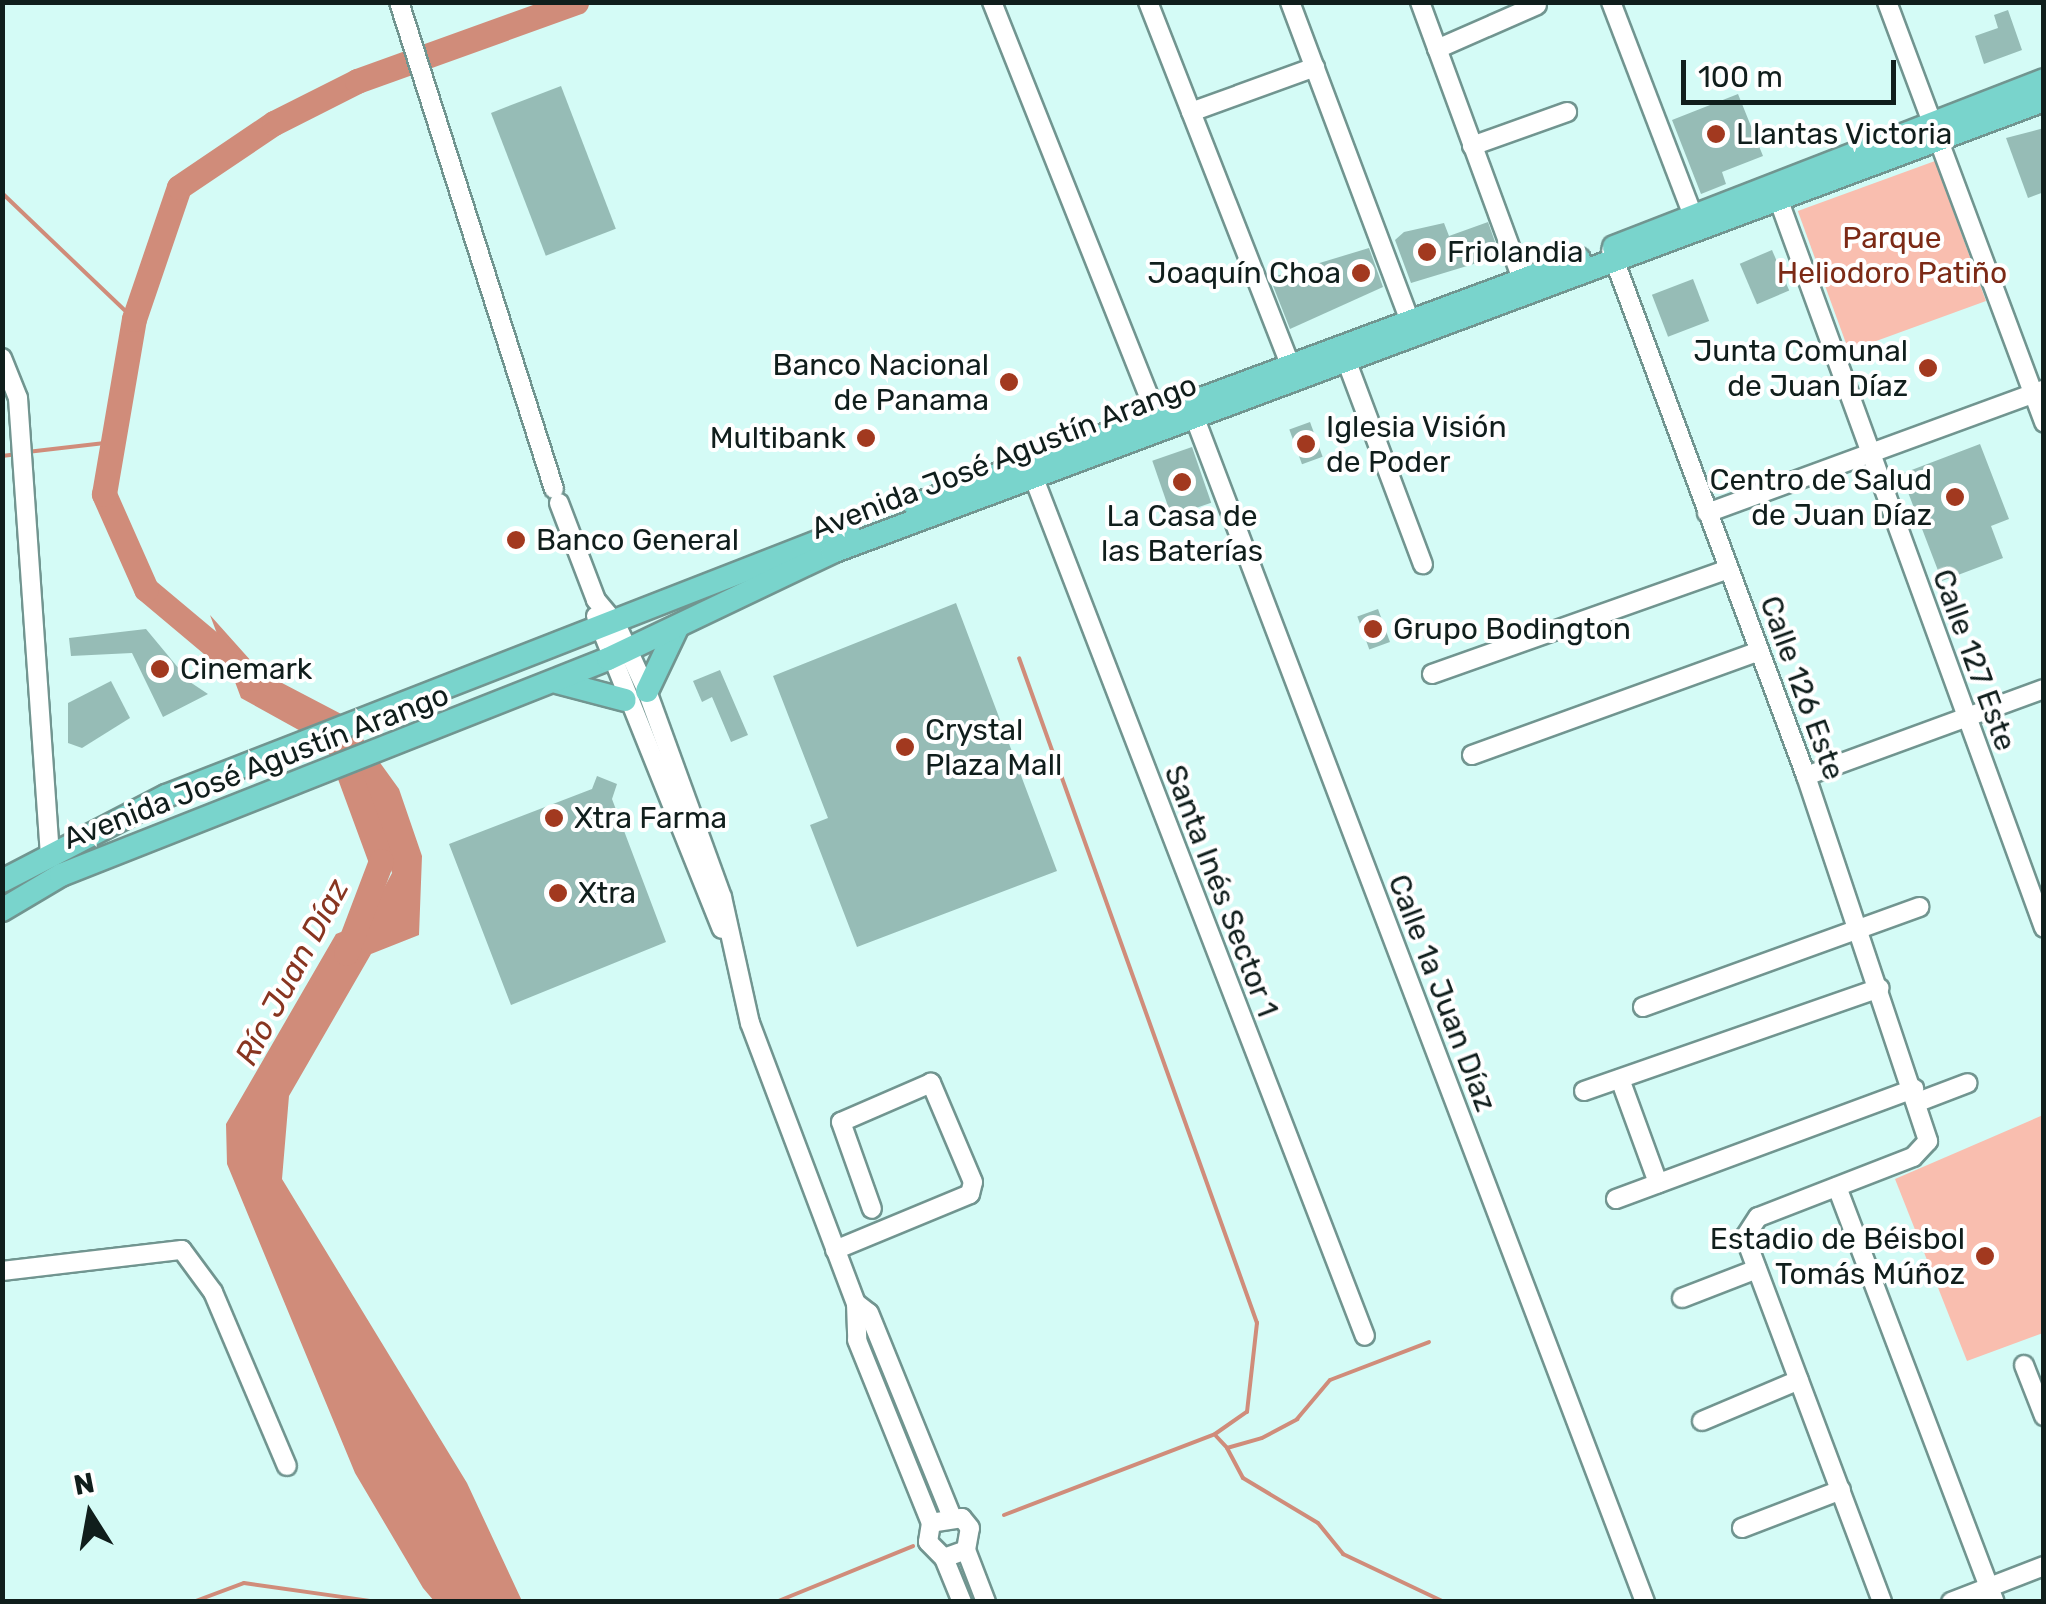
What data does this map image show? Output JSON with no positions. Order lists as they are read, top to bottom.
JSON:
{
  "streets": {
    "main road": ["Avenida José Agustín Arango"],
    "street": [
      "Calle 127 Este",
      "Calle 126 Este",
      "Santa Inés Sector 1",
      "Calle 1a Juan Díaz"
    ]
  },
  "crossings": [
    ["Avenida José Agustín Arango", "Calle 127 Este"],
    ["Avenida José Agustín Arango", "Calle 126 Este"],
    ["Avenida José Agustín Arango", "Santa Inés Sector 1"],
    ["Avenida José Agustín Arango", "Calle 1a Juan Díaz"]
  ],
  "water": ["Río Juan Díaz"],
  "parks": ["Parque Heliodoro Patiño"],
  "places": [
    "Llantas Victoria",
    "Friolandia",
    "Joaquín Choa",
    "Junta Comunal de Juan Díaz",
    "Banco Nacional de Panama",
    "Multibank",
    "Iglesia Visión de Poder",
    "La Casa de las Baterías",
    "Centro de Salud de Juan Díaz",
    "Banco General",
    "Grupo Bodington",
    "Cinemark",
    "Crystal Plaza Mall",
    "Xtra Farma",
    "Xtra",
    "Estadio de Béisbol Tomás Múñoz"
  ],
  "scale_bar": "100 m",
  "north": "top"
}
